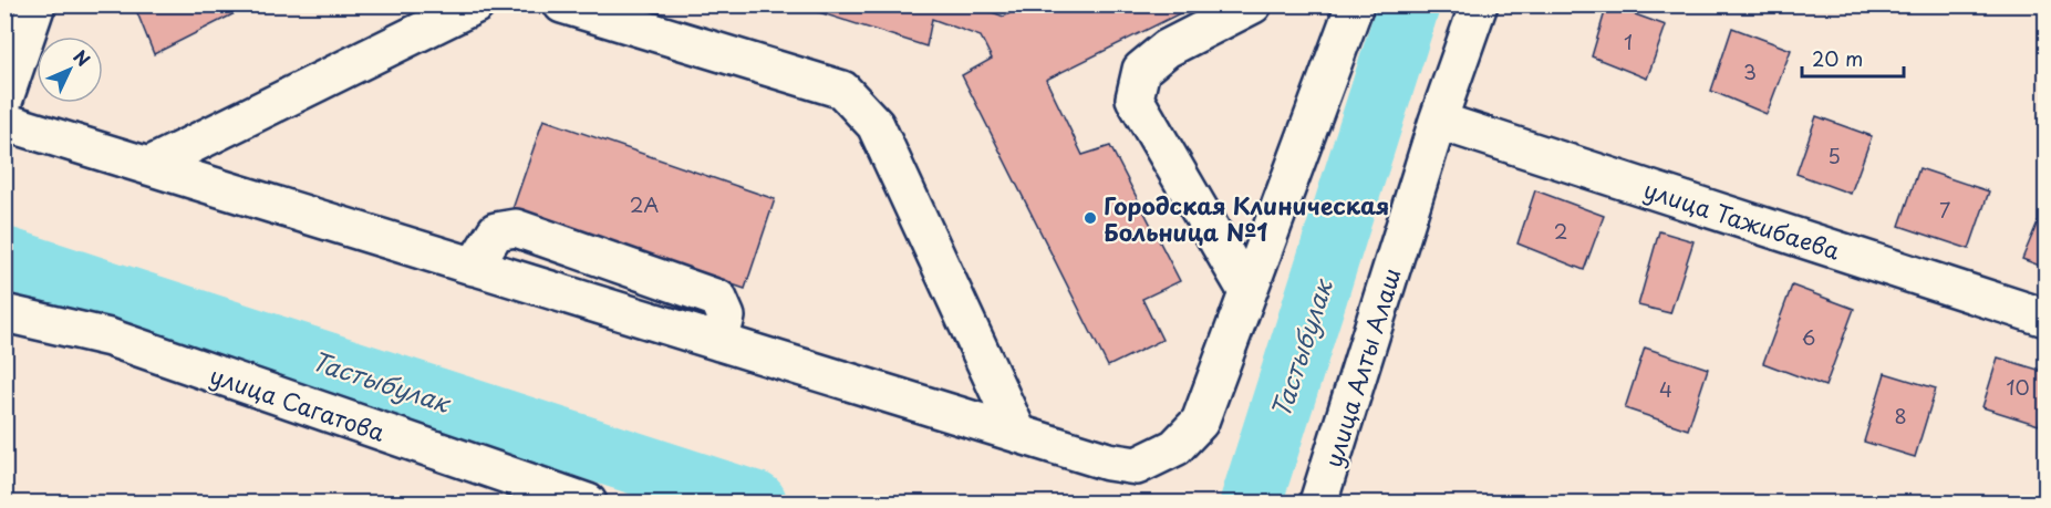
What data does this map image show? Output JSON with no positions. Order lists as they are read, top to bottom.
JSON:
{
  "streets": {
    "street": ["улица Тажибаева", "улица Алты Алаш", "улица Сагатова"]
  },
  "crossings": [
    ["улица Тажибаева", "улица Алты Алаш"]
  ],
  "water": ["Тастыбулак"],
  "places": ["Городская Клиническая Больница №1"],
  "house_numbers": [
    "1",
    "3",
    "5",
    "2А",
    "7",
    "2",
    "6",
    "10",
    "4",
    "8"
  ],
  "scale_bar": "20 m",
  "north": "top right"
}
